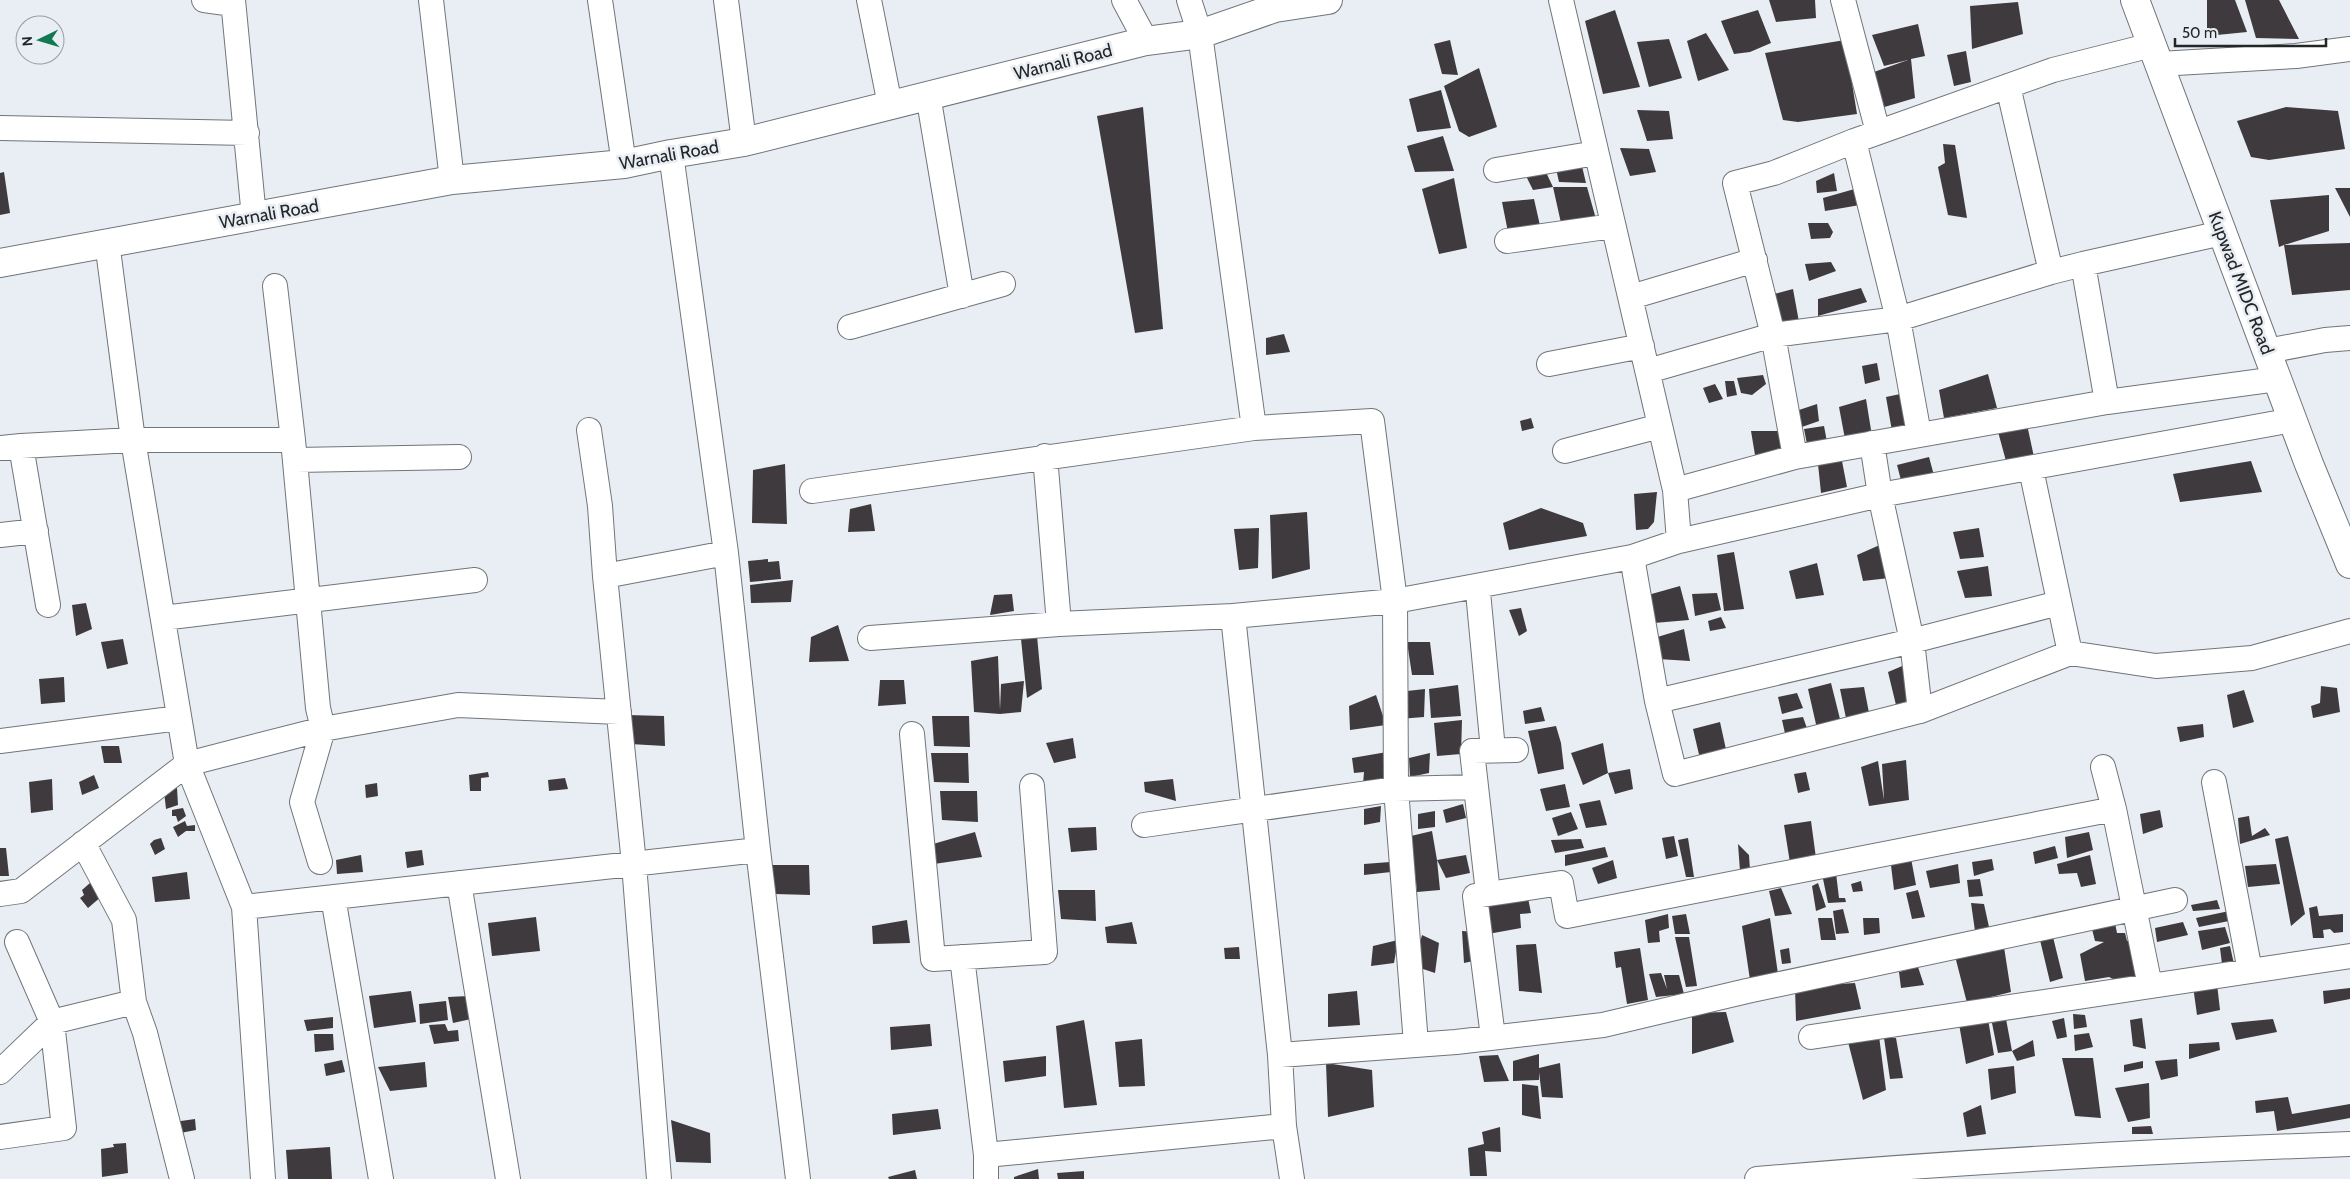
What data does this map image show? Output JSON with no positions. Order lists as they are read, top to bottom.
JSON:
{
  "streets": {
    "main road": ["Warnali Road", "Kupwad MIDC Road"]
  },
  "scale_bar": "50 m",
  "north": "left"
}
